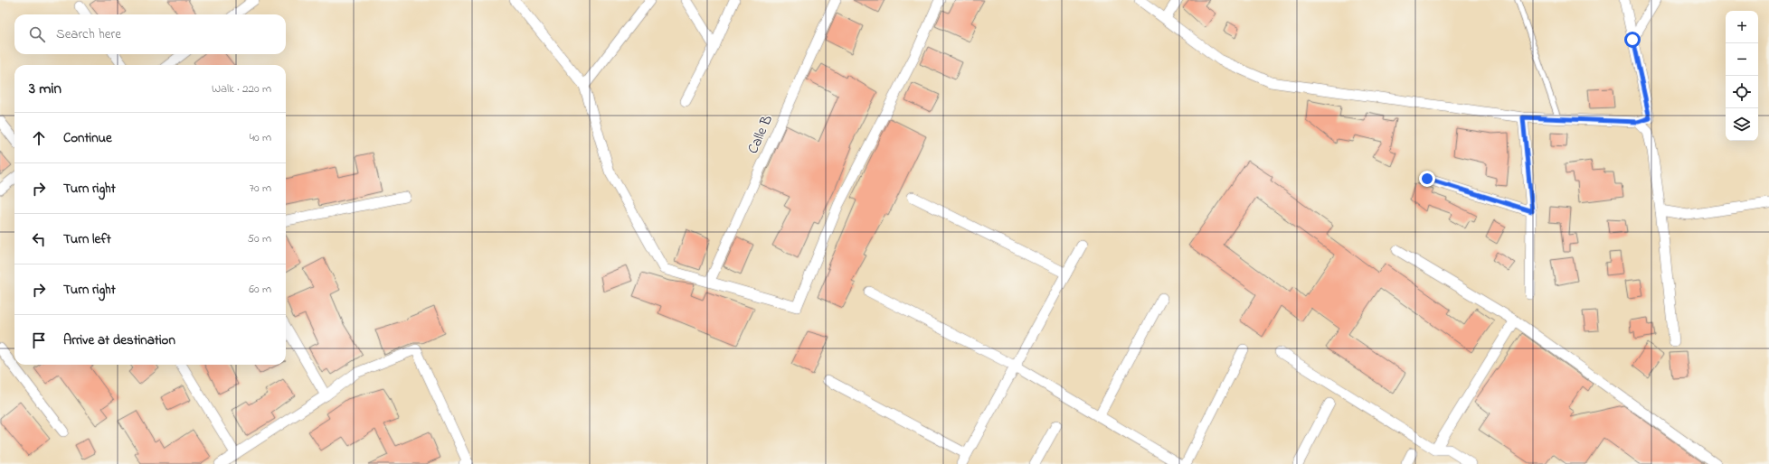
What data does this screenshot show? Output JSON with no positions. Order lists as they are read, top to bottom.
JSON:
{
  "streets": {
    "street": ["Calle B"]
  },
  "page": {
    "map_buttons": ["+", "−"],
    "search": "Search here",
    "heading": ["3 min", "Walk · 220 m"],
    "list": [
      ["Continue", "40 m"],
      ["Turn right", "70 m"],
      ["Turn left", "50 m"],
      ["Turn right", "60 m"],
      "Arrive at destination"
    ]
  }
}
